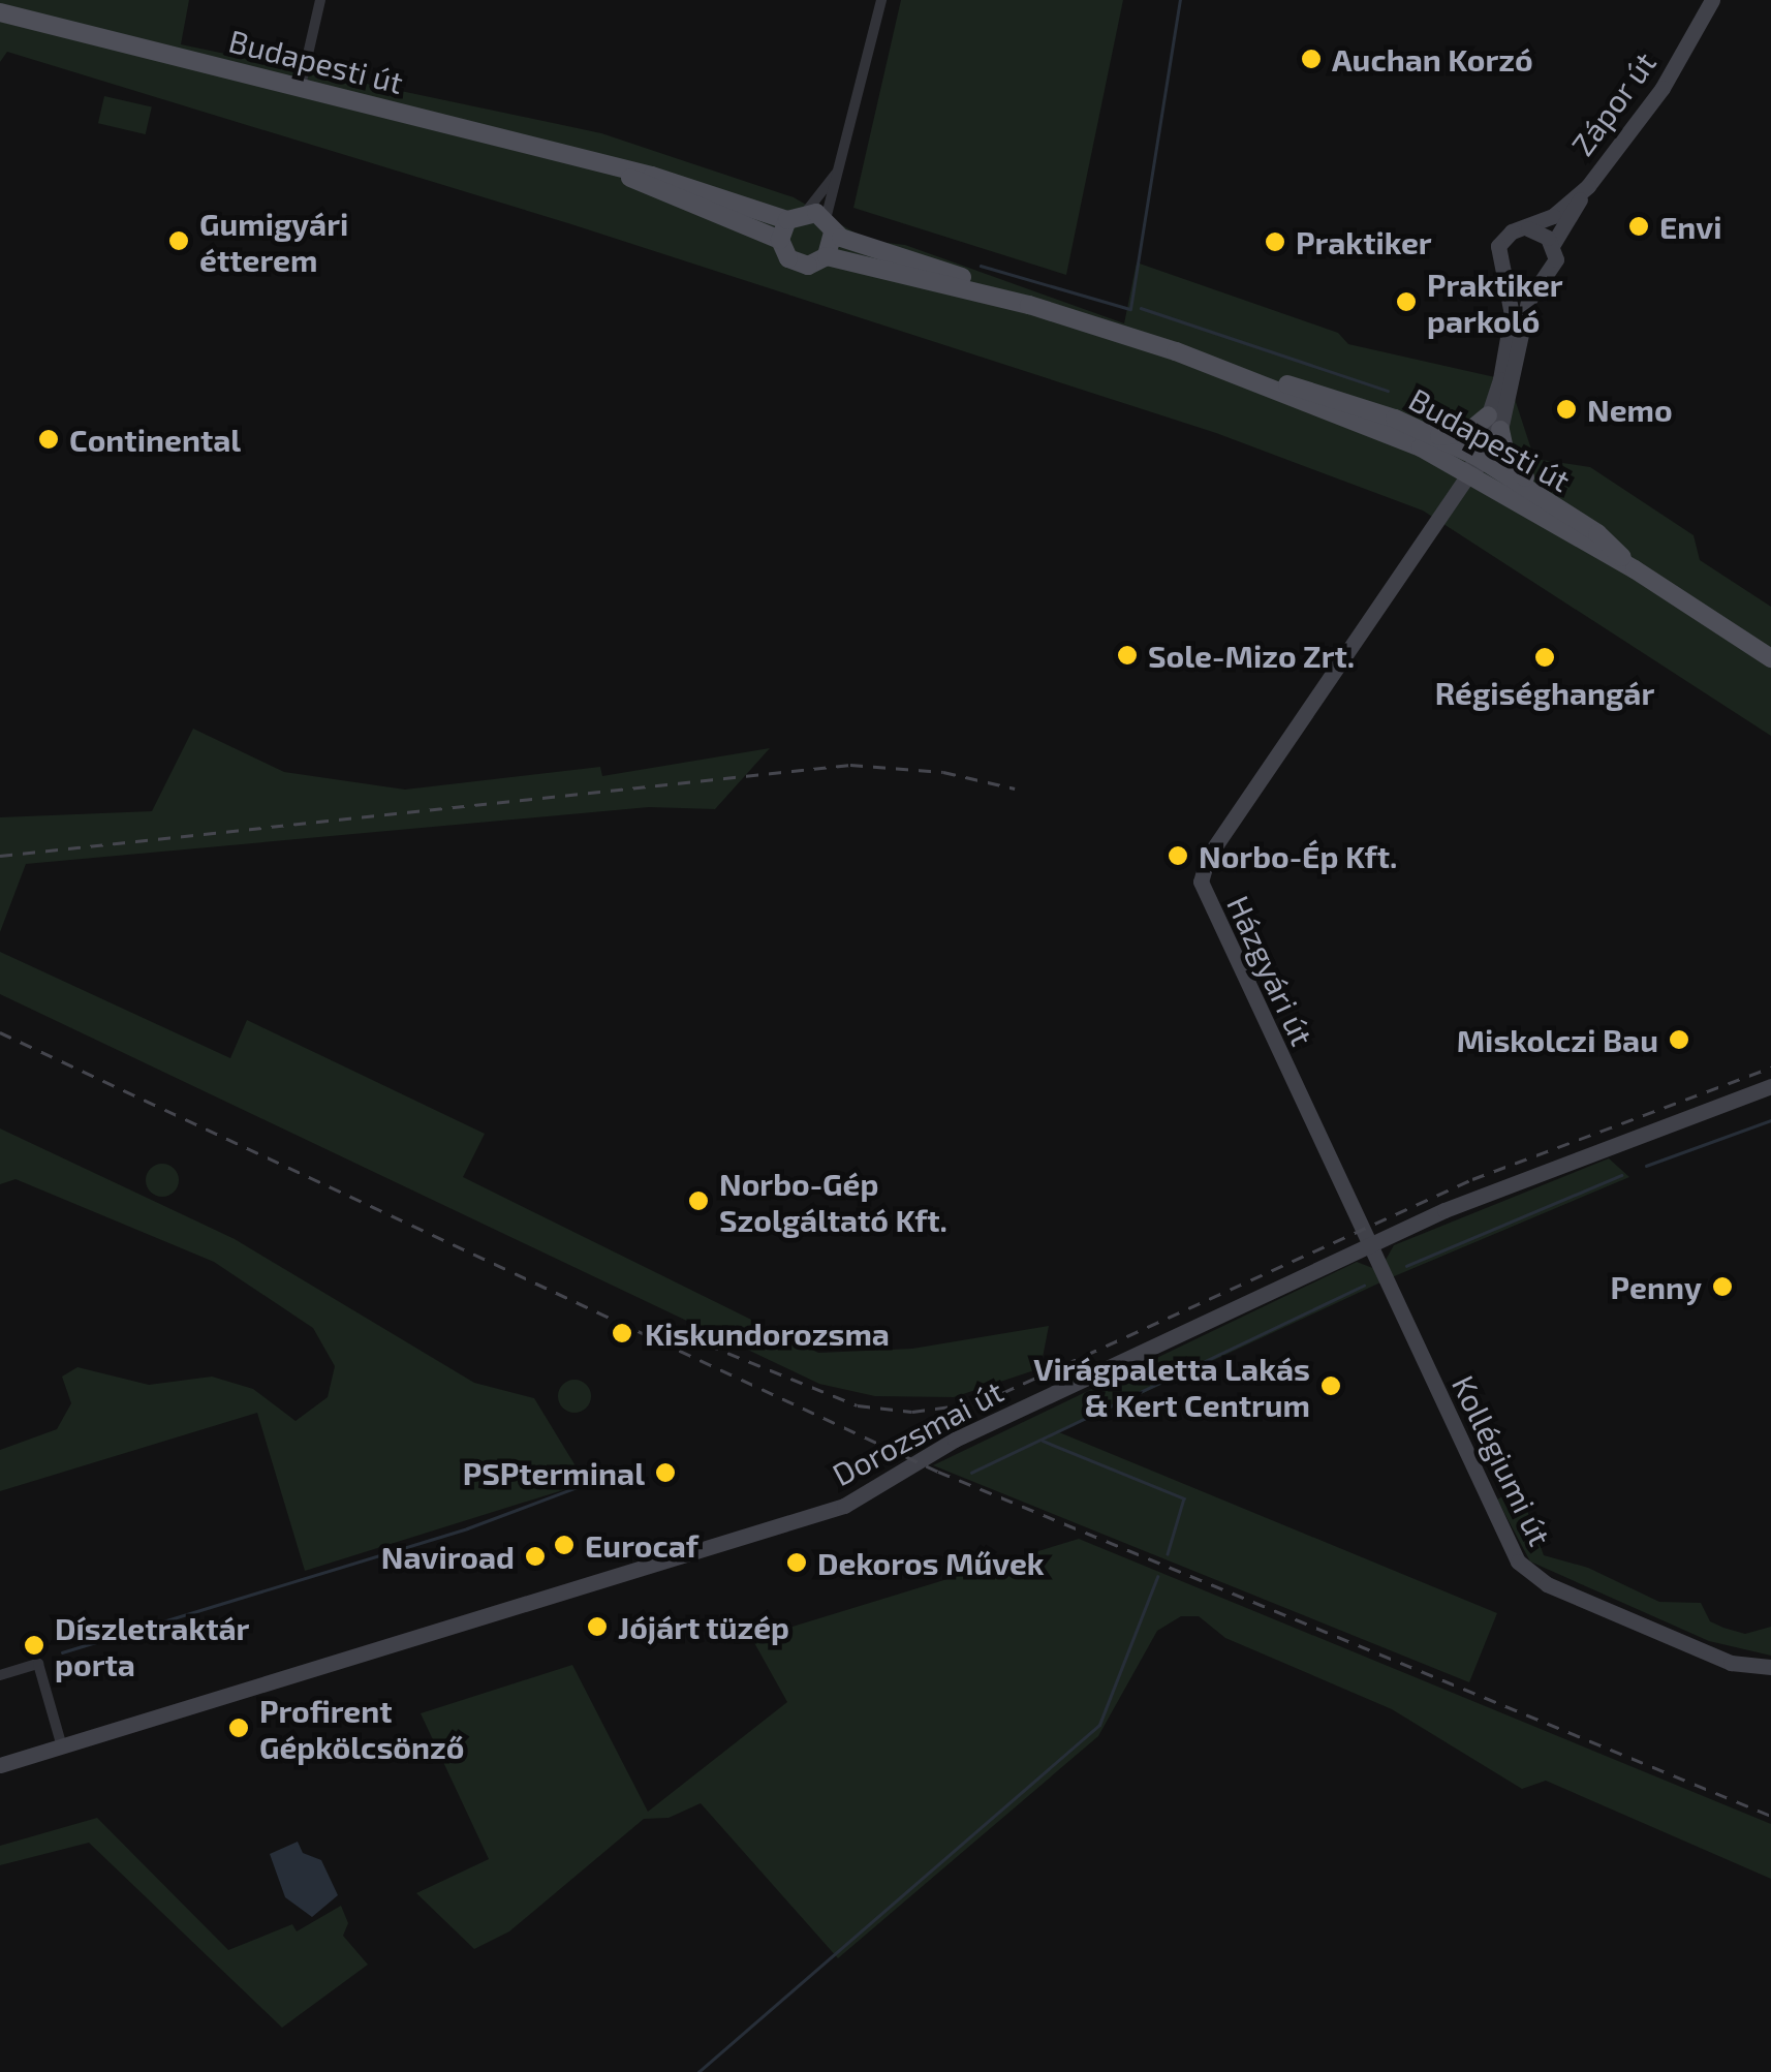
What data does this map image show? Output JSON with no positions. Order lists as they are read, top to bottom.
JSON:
{
  "streets": {
    "main road": ["Budapesti út"],
    "street": [
      "Zápor út",
      "Házgyári út",
      "Dorozsmai út",
      "Kollégiumi út"
    ]
  },
  "crossings": [
    ["Budapesti út", "Zápor út"],
    ["Budapesti út", "Házgyári út"],
    ["Zápor út", "Házgyári út"],
    ["Házgyári út", "Dorozsmai út"],
    ["Házgyári út", "Kollégiumi út"],
    ["Dorozsmai út", "Kollégiumi út"]
  ],
  "places": [
    "Auchan Korzó",
    "Envi",
    "Gumigyári étterem",
    "Praktiker",
    "Praktiker parkoló",
    "Nemo",
    "Continental",
    "Sole-Mizo Zrt.",
    "Régiséghangár",
    "Norbo-Ép Kft.",
    "Miskolczi Bau",
    "Norbo-Gép Szolgáltató Kft.",
    "Penny",
    "Kiskundorozsma",
    "Virágpaletta Lakás & Kert Centrum",
    "PSPterminal",
    "Eurocaf",
    "Naviroad",
    "Dekoros Művek",
    "Jójárt tüzép",
    "Díszletraktár porta",
    "Profirent Gépkölcsönző"
  ]
}
